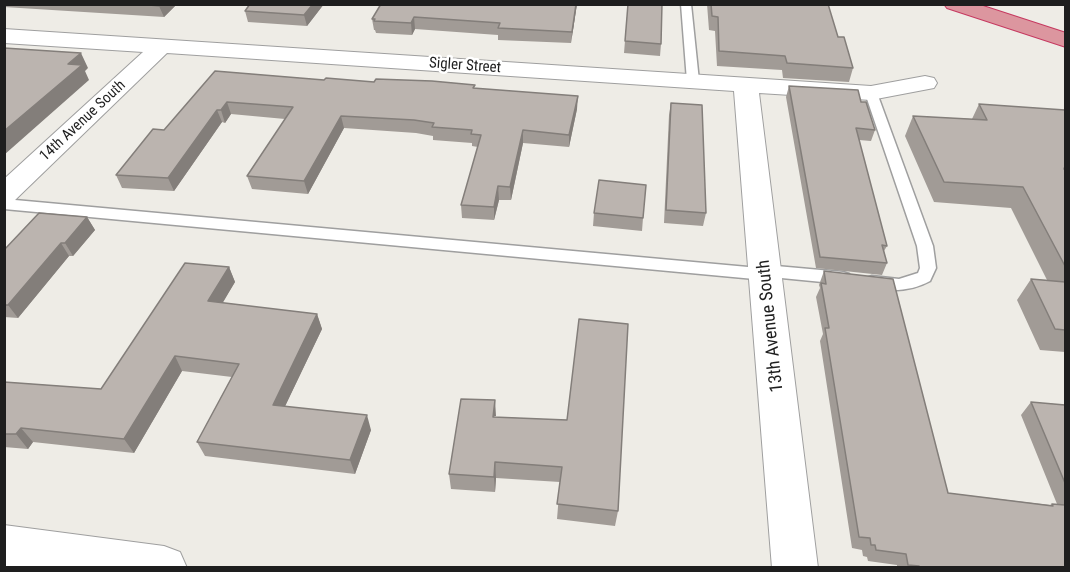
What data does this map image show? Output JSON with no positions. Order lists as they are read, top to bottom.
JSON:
{
  "streets": {
    "street": ["Sigler Street", "14th Avenue South", "13th Avenue South"]
  },
  "crossings": [
    ["Sigler Street", "14th Avenue South"],
    ["Sigler Street", "13th Avenue South"]
  ]
}
